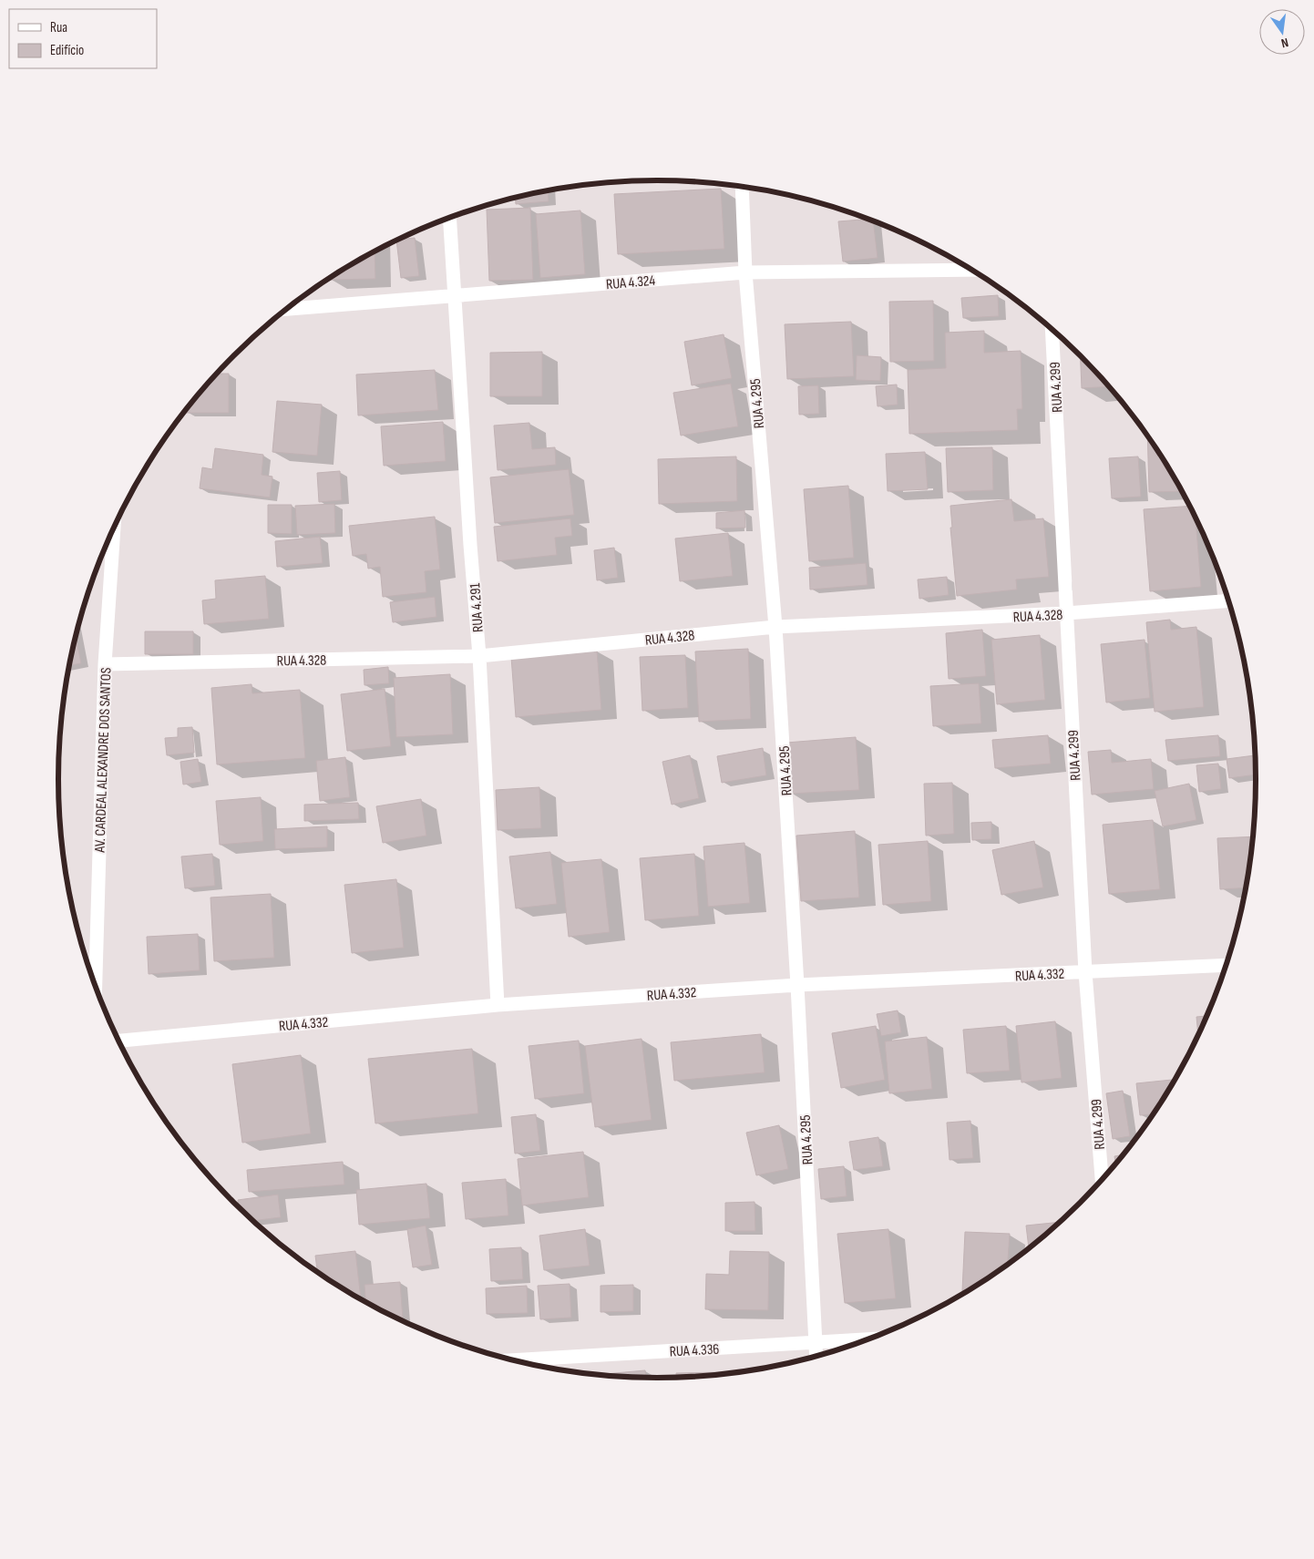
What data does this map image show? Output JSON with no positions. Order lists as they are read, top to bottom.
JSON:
{
  "streets": {
    "street": [
      "RUA 4.324",
      "RUA 4.299",
      "RUA 4.295",
      "RUA 4.291",
      "RUA 4.328",
      "AV. CARDEAL ALEXANDRE DOS SANTOS",
      "RUA 4.332",
      "RUA 4.336"
    ]
  },
  "crossings": [
    ["RUA 4.324", "RUA 4.295"],
    ["RUA 4.324", "RUA 4.291"],
    ["RUA 4.299", "RUA 4.328"],
    ["RUA 4.299", "RUA 4.332"],
    ["RUA 4.295", "RUA 4.328"],
    ["RUA 4.295", "RUA 4.332"],
    ["RUA 4.295", "RUA 4.336"],
    ["RUA 4.291", "RUA 4.328"],
    ["RUA 4.291", "RUA 4.332"],
    ["RUA 4.328", "AV. CARDEAL ALEXANDRE DOS SANTOS"]
  ],
  "legend": ["Rua", "Edifício"],
  "north": "bottom"
}
